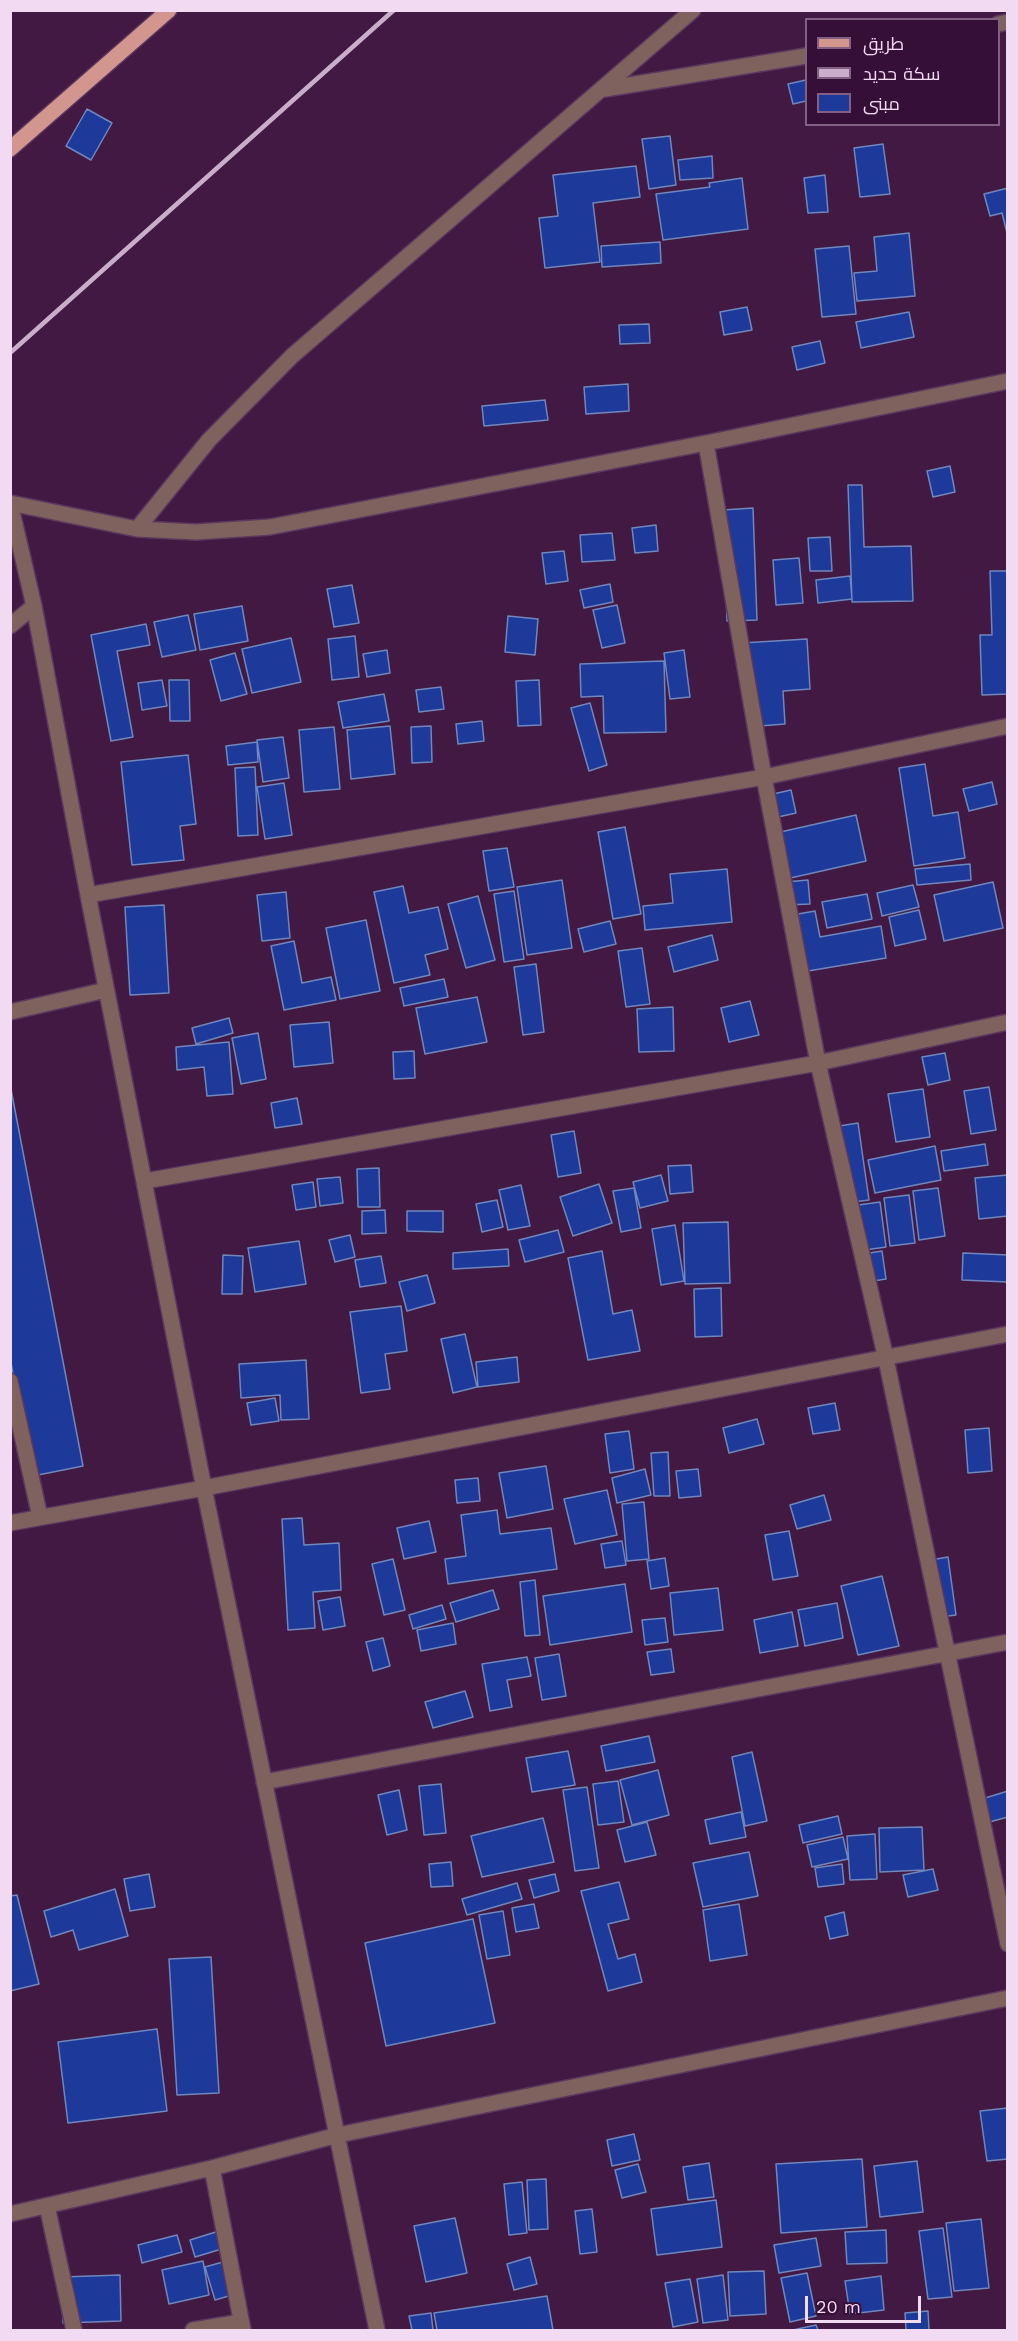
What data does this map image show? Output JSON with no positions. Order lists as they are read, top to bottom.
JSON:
{
  "legend": ["طريق", "سكة حديد", "مبنى"],
  "scale_bar": "20 m"
}
